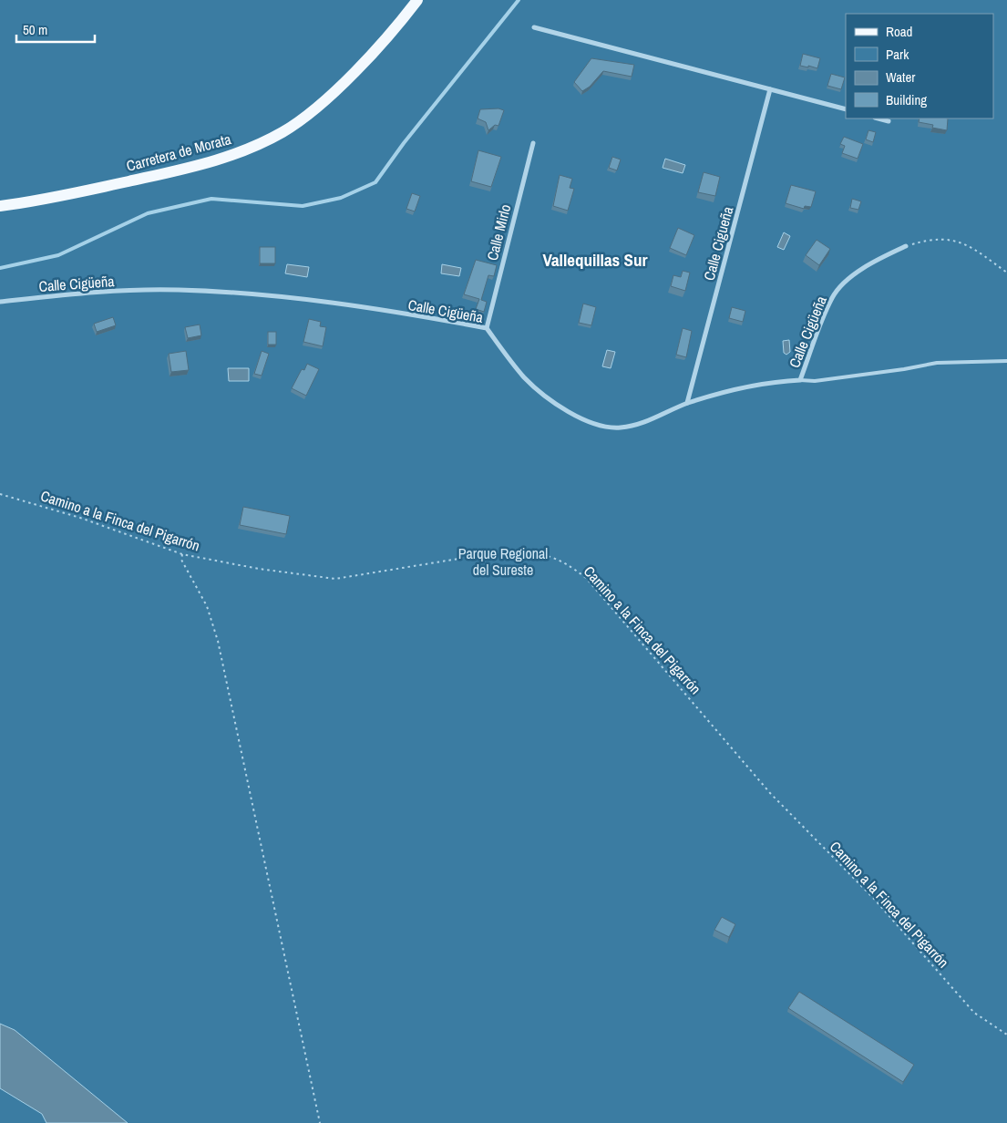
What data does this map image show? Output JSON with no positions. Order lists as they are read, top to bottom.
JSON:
{
  "streets": {
    "main road": ["Carretera de Morata"],
    "street": ["Calle Mirlo", "Calle Cigueña", "Calle Cigüeña"],
    "path": ["Camino a la Finca del Pigarrón"]
  },
  "crossings": [
    ["Calle Mirlo", "Calle Cigüeña"],
    ["Calle Cigueña", "Calle Cigüeña"]
  ],
  "districts": ["Vallequillas Sur"],
  "parks": ["Parque Regional del Sureste"],
  "legend": [
    "Road",
    "Park",
    "Water",
    "Building"
  ],
  "scale_bar": "50 m"
}
